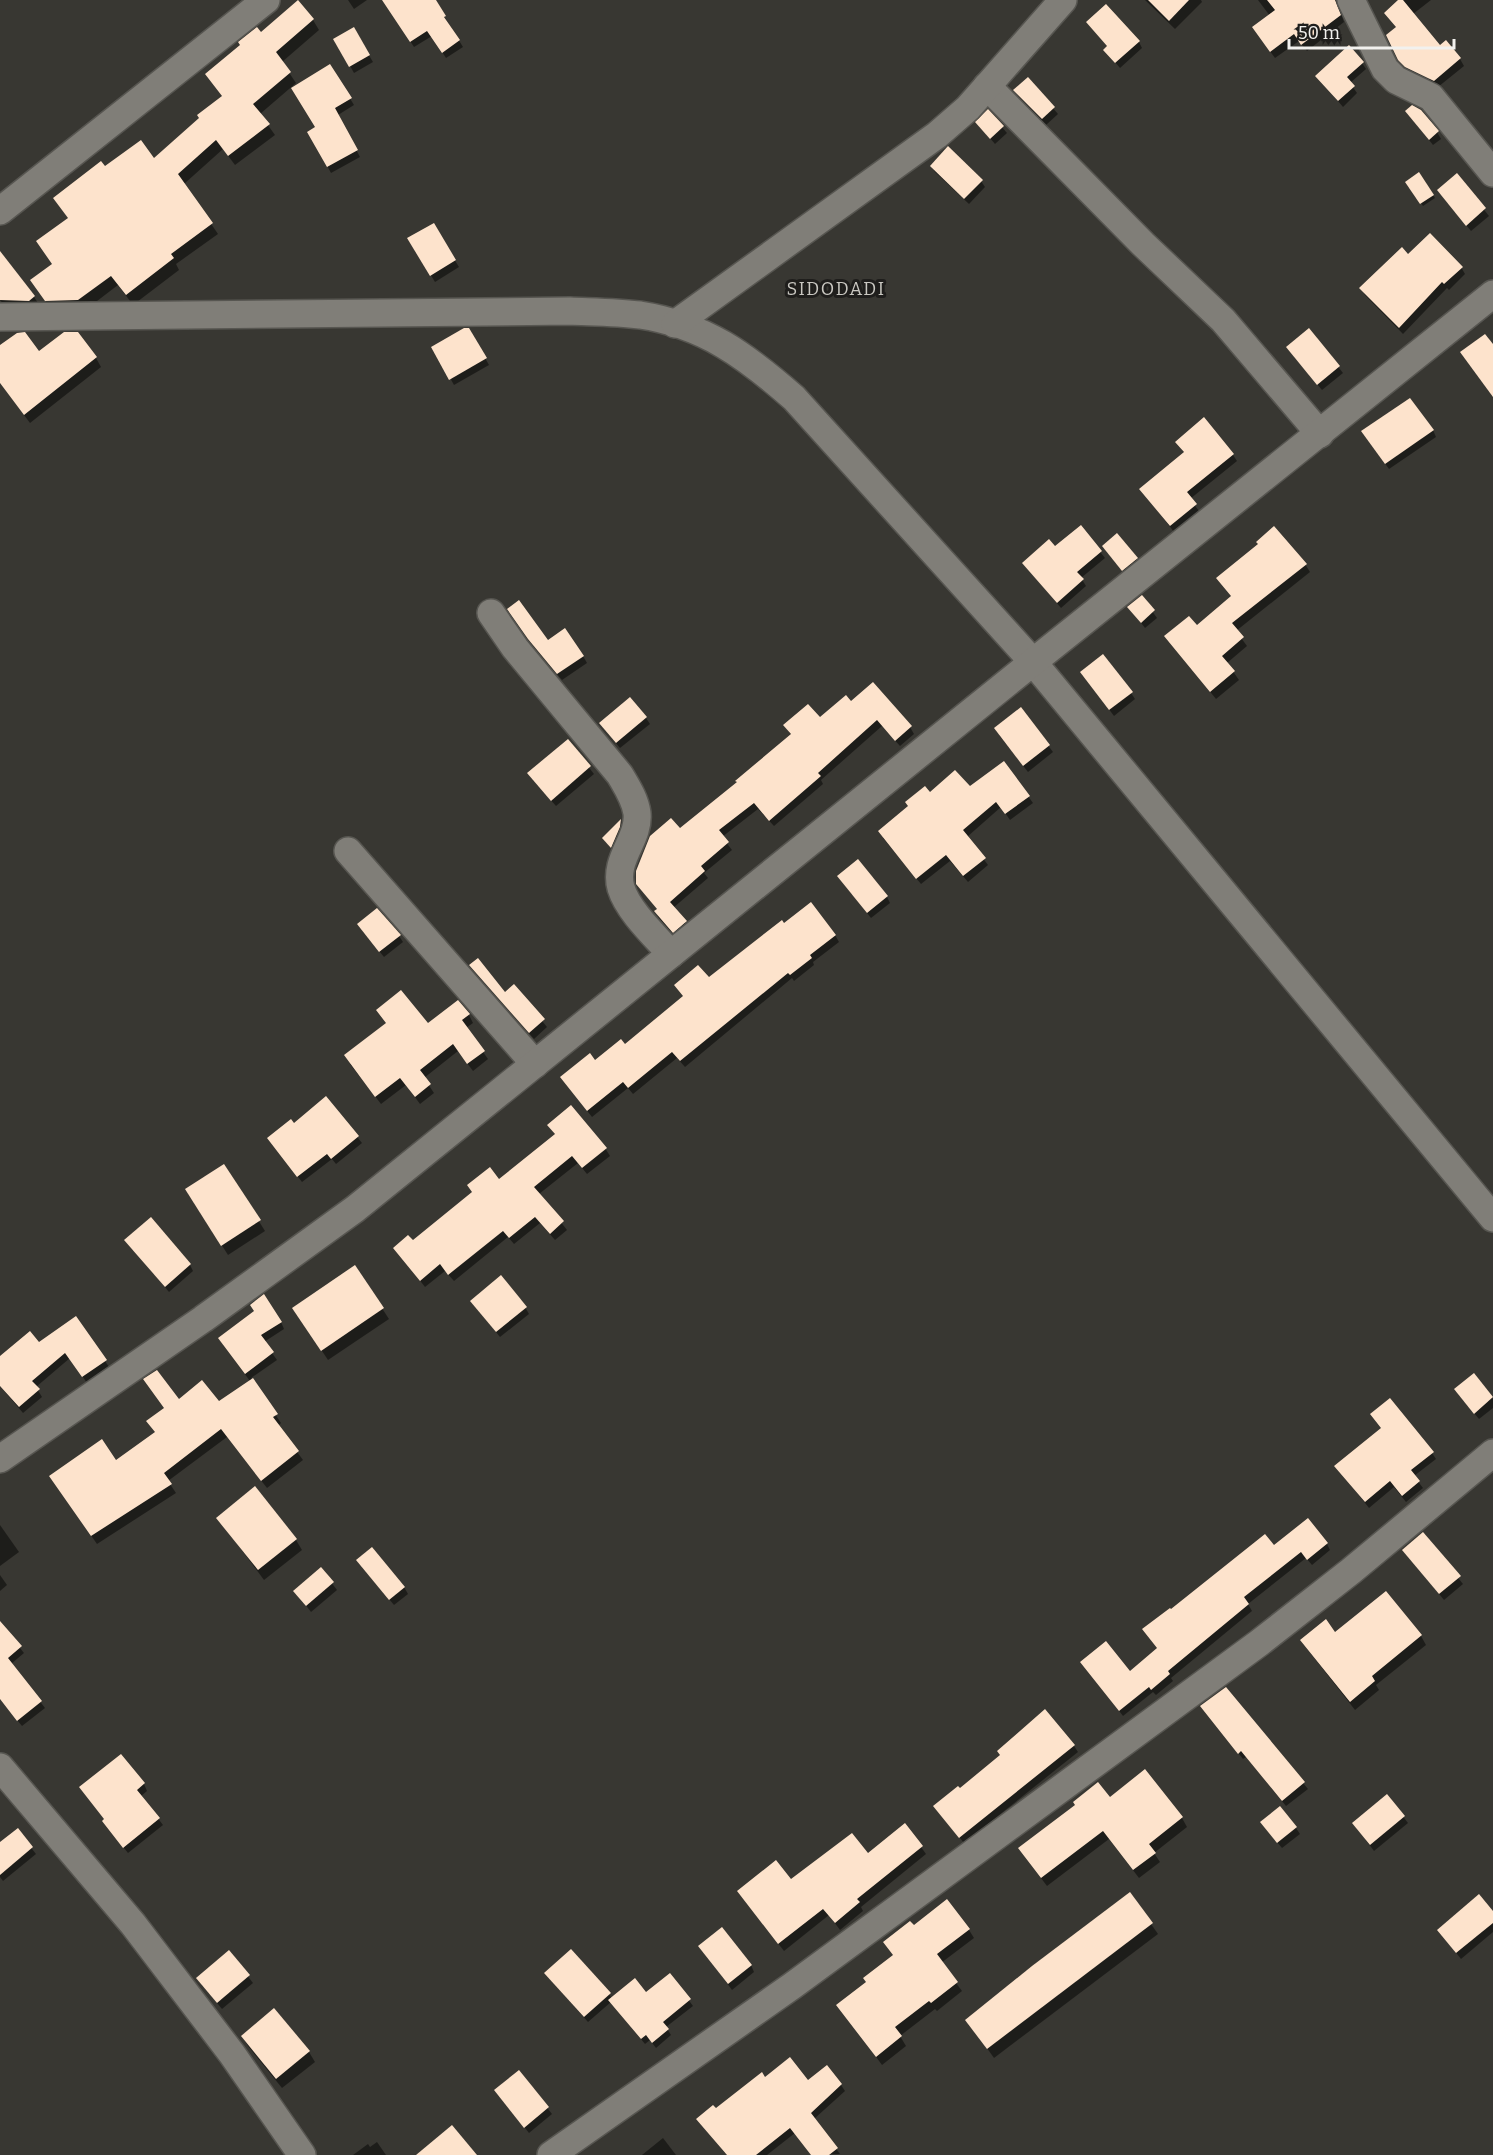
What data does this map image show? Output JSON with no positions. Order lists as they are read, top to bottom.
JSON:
{
  "districts": ["SIDODADI"],
  "scale_bar": "50 m"
}
